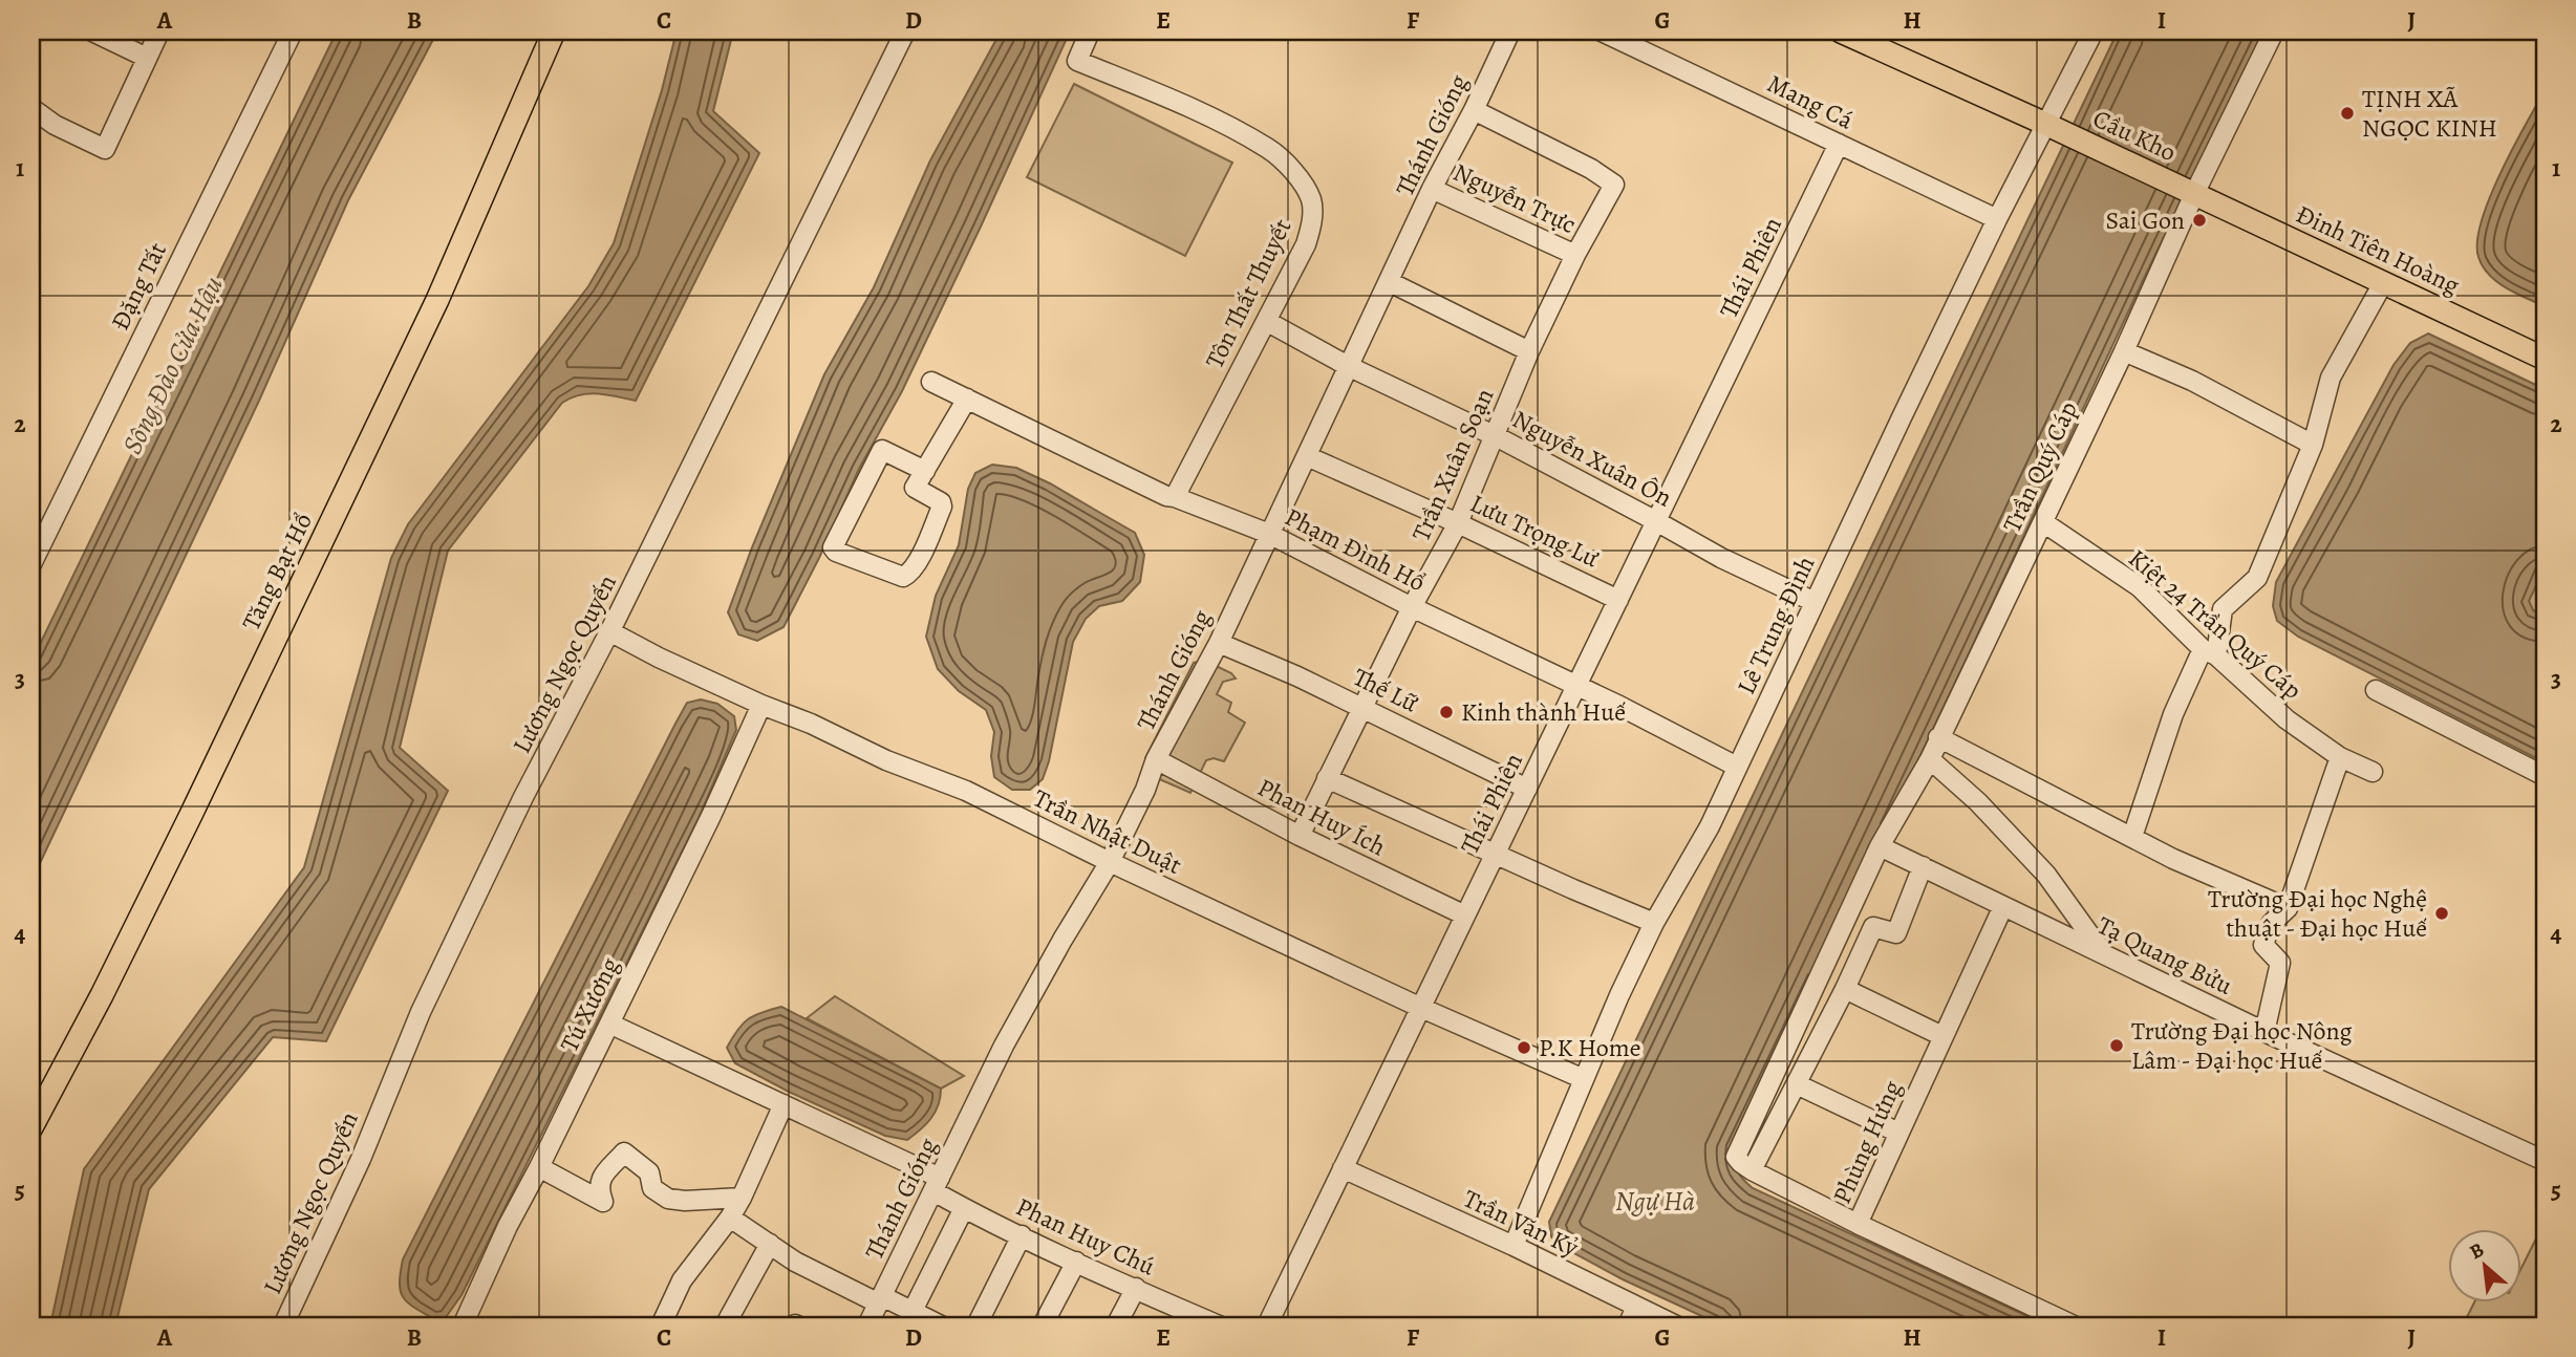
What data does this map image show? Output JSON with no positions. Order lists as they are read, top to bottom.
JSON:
{
  "streets": {
    "main road": ["Cầu Kho", "Đinh Tiên Hoàng", "Tăng Bạt Hổ"],
    "street": [
      "Mang Cá",
      "Thánh Gióng",
      "Nguyễn Trực",
      "Thái Phiên",
      "Đặng Tất",
      "Tôn Thất Thuyết",
      "Nguyễn Xuân Ôn",
      "Trần Xuân Soạn",
      "Trần Quý Cáp",
      "Lưu Trọng Lư",
      "Phạm Đình Hổ",
      "Kiệt 24 Trần Quý Cáp",
      "Lê Trung Đình",
      "Lương Ngọc Quyến",
      "Thế Lữ",
      "Phan Huy Ích",
      "Trần Nhật Duật",
      "Tạ Quang Bửu",
      "Tú Xương",
      "Phùng Hưng",
      "Trần Văn Kỷ",
      "Phan Huy Chú"
    ]
  },
  "crossings": [
    ["Mang Cá", "Thái Phiên"],
    ["Mang Cá", "Lê Trung Đình"],
    ["Thánh Gióng", "Nguyễn Trực"],
    ["Thánh Gióng", "Nguyễn Xuân Ôn"],
    ["Thánh Gióng", "Trần Xuân Soạn"],
    ["Thánh Gióng", "Lưu Trọng Lư"],
    ["Thánh Gióng", "Phạm Đình Hổ"],
    ["Thánh Gióng", "Thế Lữ"],
    ["Thánh Gióng", "Phan Huy Ích"],
    ["Thánh Gióng", "Trần Nhật Duật"],
    ["Thánh Gióng", "Phan Huy Chú"],
    ["Cầu Kho", "Đinh Tiên Hoàng"],
    ["Cầu Kho", "Trần Quý Cáp"],
    ["Cầu Kho", "Lê Trung Đình"],
    ["Nguyễn Trực", "Trần Xuân Soạn"],
    ["Đinh Tiên Hoàng", "Trần Quý Cáp"],
    ["Thái Phiên", "Nguyễn Xuân Ôn"],
    ["Thái Phiên", "Lưu Trọng Lư"],
    ["Thái Phiên", "Phạm Đình Hổ"],
    ["Thái Phiên", "Thế Lữ"],
    ["Thái Phiên", "Phan Huy Ích"],
    ["Thái Phiên", "Trần Nhật Duật"],
    ["Thái Phiên", "Trần Văn Kỷ"],
    ["Tôn Thất Thuyết", "Nguyễn Xuân Ôn"],
    ["Tôn Thất Thuyết", "Phạm Đình Hổ"],
    ["Nguyễn Xuân Ôn", "Trần Xuân Soạn"],
    ["Nguyễn Xuân Ôn", "Lê Trung Đình"],
    ["Trần Xuân Soạn", "Lưu Trọng Lư"],
    ["Trần Xuân Soạn", "Phạm Đình Hổ"],
    ["Trần Xuân Soạn", "Thế Lữ"],
    ["Trần Xuân Soạn", "Phan Huy Ích"],
    ["Trần Quý Cáp", "Kiệt 24 Trần Quý Cáp"],
    ["Trần Quý Cáp", "Tạ Quang Bửu"],
    ["Phạm Đình Hổ", "Lê Trung Đình"],
    ["Lê Trung Đình", "Trần Nhật Duật"],
    ["Lê Trung Đình", "Trần Văn Kỷ"],
    ["Lương Ngọc Quyến", "Trần Nhật Duật"],
    ["Trần Nhật Duật", "Tú Xương"],
    ["Tạ Quang Bửu", "Phùng Hưng"],
    ["Tú Xương", "Phan Huy Chú"]
  ],
  "water": ["Sông Đào Cửa Hậu", "Ngự Hà"],
  "places": [
    "TỊNH XÃ NGỌC KINH",
    "Sai Gon",
    "Kinh thành Huế",
    "Trường Đại học Nghệ thuật - Đại học Huế",
    "Trường Đại học Nông Lâm - Đại học Huế",
    "P.K Home"
  ],
  "north": "top left",
  "grid": {
    "columns": [
      "A",
      "B",
      "C",
      "D",
      "E",
      "F",
      "G",
      "H",
      "I",
      "J"
    ],
    "rows": [
      "1",
      "2",
      "3",
      "4",
      "5"
    ]
  }
}
